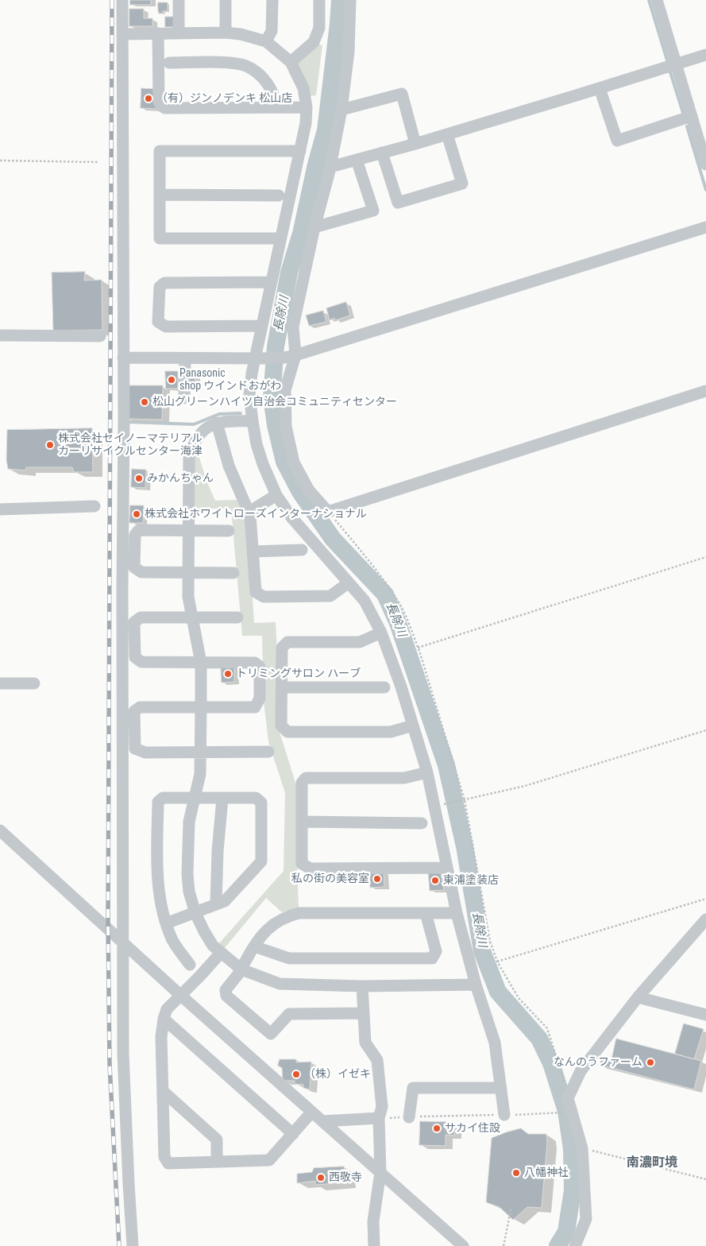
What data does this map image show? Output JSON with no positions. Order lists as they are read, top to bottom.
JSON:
{
  "districts": ["南濃町境"],
  "water": ["長除川"],
  "places": [
    "（有）ジンノデンキ 松山店",
    "Panasonic shop ウインドおがわ",
    "松山グリーンハイツ自治会コミュニティセンター",
    "株式会社セイノーマテリアル カーリサイクルセンター海津",
    "みかんちゃん",
    "株式会社ホワイトローズインターナショナル",
    "トリミングサロン ハーブ",
    "私の街の美容室",
    "東浦塗装店",
    "なんのうファーム",
    "（株）イゼキ",
    "サカイ住設",
    "八幡神社",
    "西敬寺"
  ]
}
